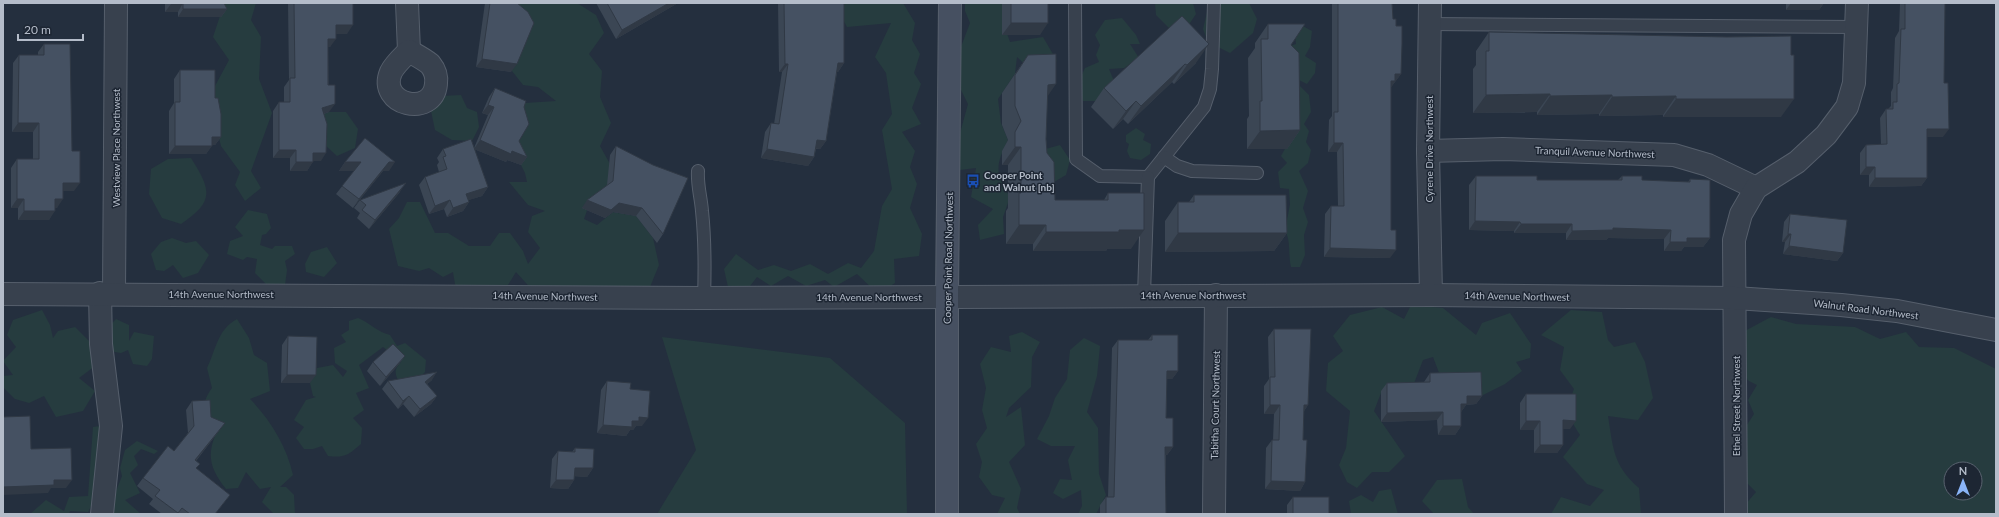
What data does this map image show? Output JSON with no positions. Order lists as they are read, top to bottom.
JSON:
{
  "streets": {
    "main road": ["Cooper Point Road Northwest"],
    "street": [
      "Westview Place Northwest",
      "Cyrene Drive Northwest",
      "Tranquil Avenue Northwest",
      "14th Avenue Northwest",
      "Walnut Road Northwest",
      "Tabitha Court Northwest",
      "Ethel Street Northwest"
    ]
  },
  "crossings": [
    ["Westview Place Northwest", "14th Avenue Northwest"],
    ["Cyrene Drive Northwest", "Tranquil Avenue Northwest"],
    ["Cyrene Drive Northwest", "14th Avenue Northwest"],
    ["Tranquil Avenue Northwest", "Ethel Street Northwest"],
    ["Cooper Point Road Northwest", "14th Avenue Northwest"],
    ["14th Avenue Northwest", "Walnut Road Northwest"],
    ["14th Avenue Northwest", "Tabitha Court Northwest"],
    ["14th Avenue Northwest", "Ethel Street Northwest"],
    ["Walnut Road Northwest", "Ethel Street Northwest"]
  ],
  "places": {
    "bus stop": ["Cooper Point and Walnut [nb]"]
  },
  "scale_bar": "20 m",
  "north": "top"
}
